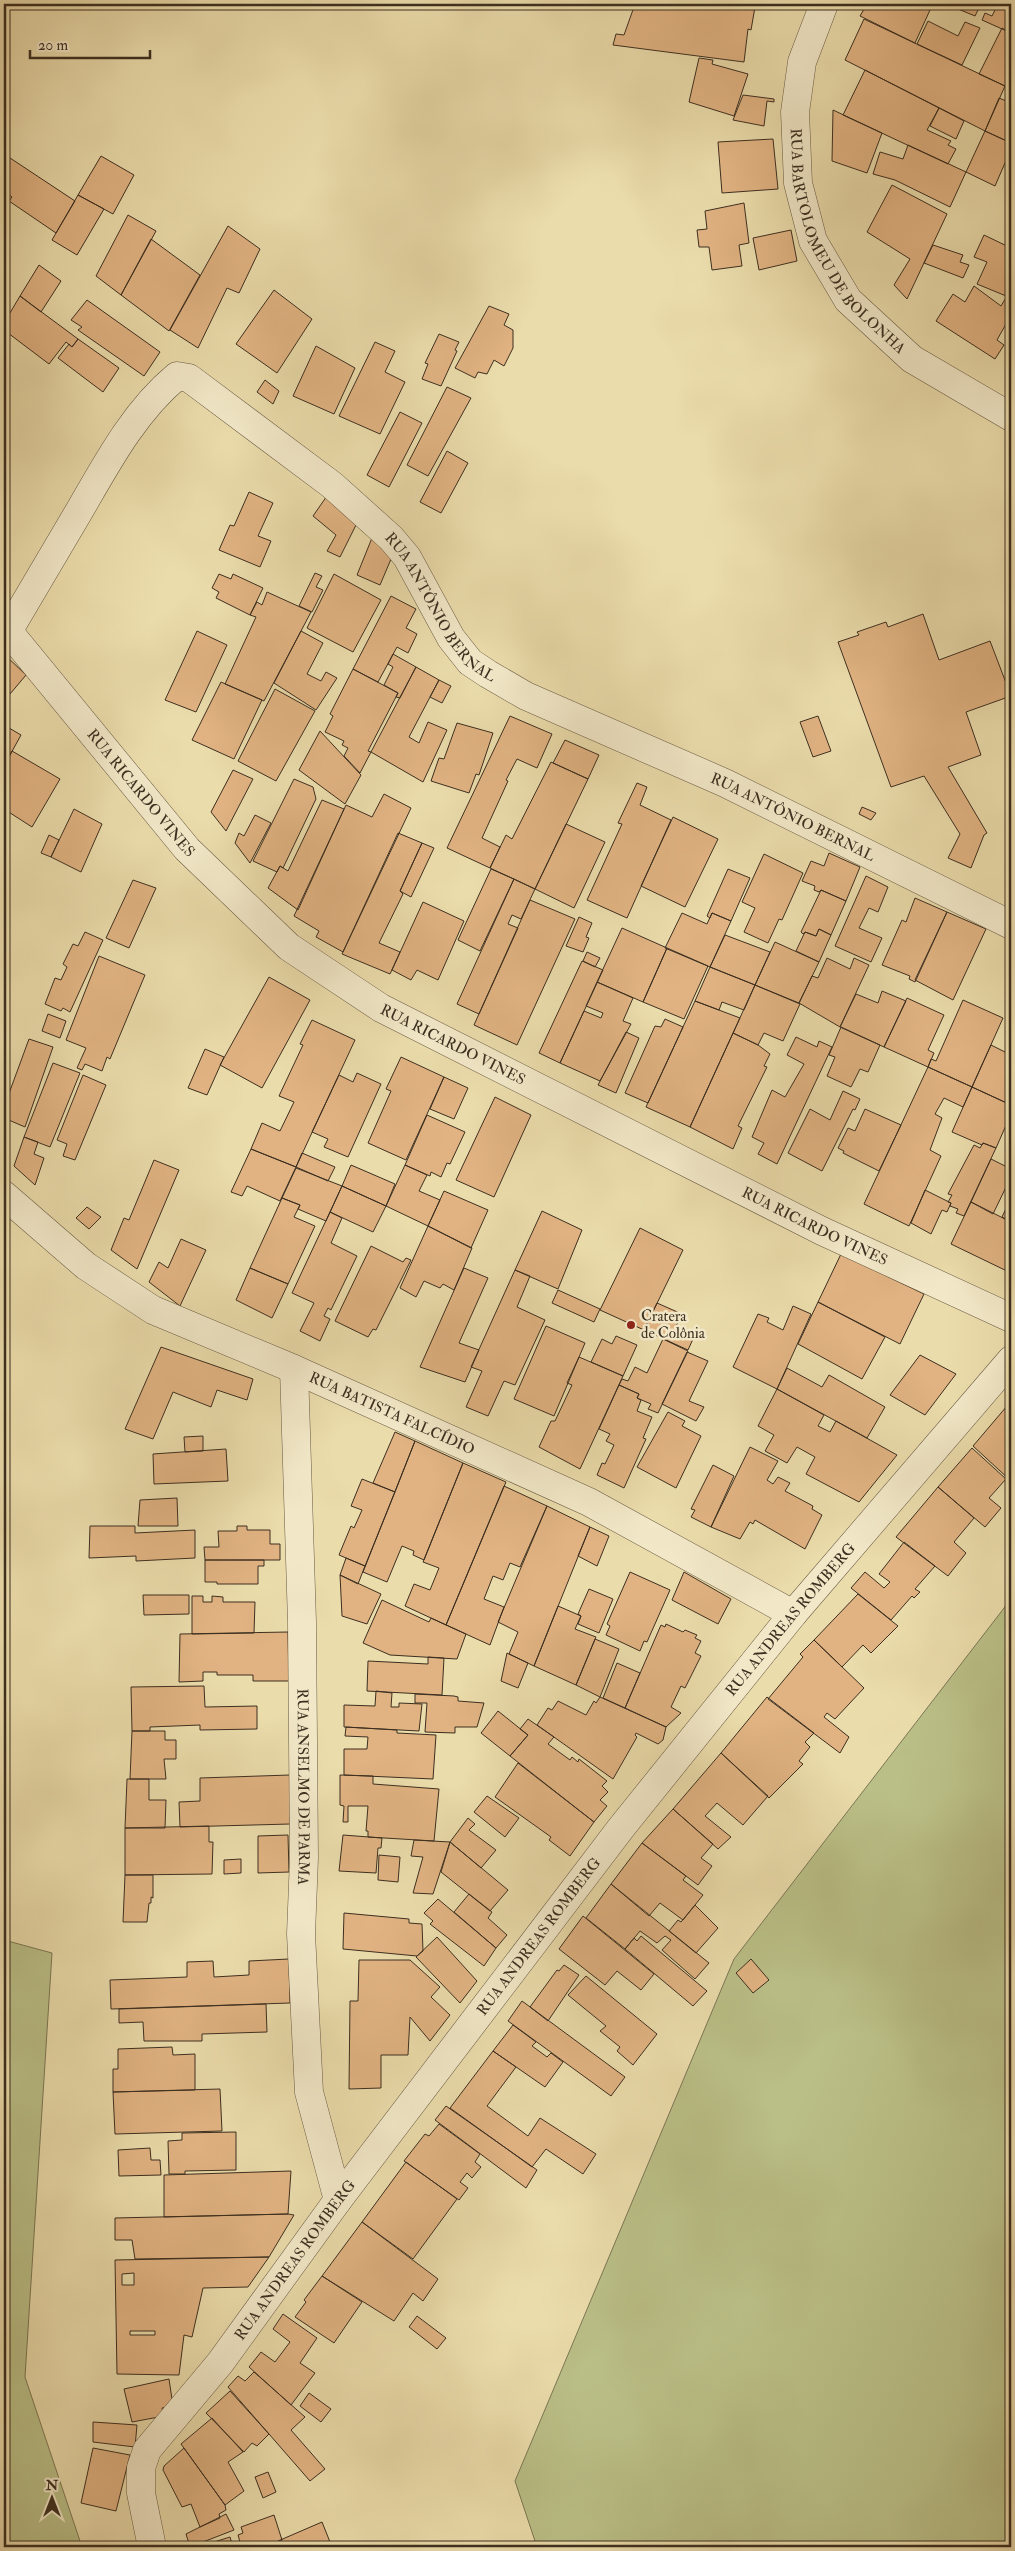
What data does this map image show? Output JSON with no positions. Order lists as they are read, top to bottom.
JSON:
{
  "streets": {
    "street": [
      "RUA BARTOLOMEU DE BOLONHA",
      "RUA ANTÔNIO BERNAL",
      "RUA RICARDO VINES",
      "RUA BATISTA FALCÍDIO",
      "RUA ANDREAS ROMBERG",
      "RUA ANSELMO DE PARMA"
    ]
  },
  "crossings": [
    ["RUA ANTÔNIO BERNAL", "RUA RICARDO VINES"],
    ["RUA BATISTA FALCÍDIO", "RUA ANDREAS ROMBERG"],
    ["RUA BATISTA FALCÍDIO", "RUA ANSELMO DE PARMA"],
    ["RUA ANDREAS ROMBERG", "RUA ANSELMO DE PARMA"]
  ],
  "places": ["Cratera de Colônia"],
  "scale_bar": "20 m",
  "north": "top"
}
